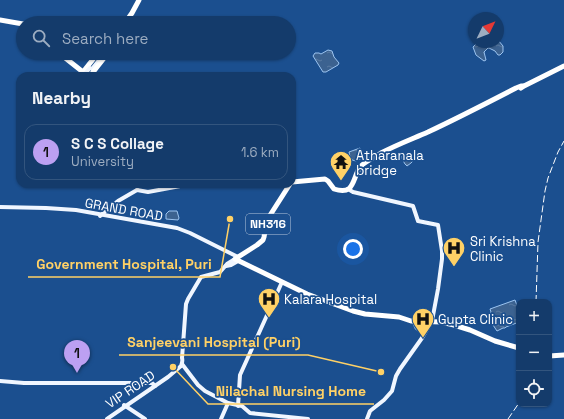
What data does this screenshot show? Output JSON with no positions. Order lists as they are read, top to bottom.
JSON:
{
  "streets": {
    "highway": ["NH316"],
    "main road": ["GRAND ROAD", "VIP ROAD"]
  },
  "crossings": [
    ["GRAND ROAD", "NH316"]
  ],
  "places": {
    "temple": ["Atharanala bridge"],
    "other": ["Government Hospital, Puri", "Nilachal Nursing Home", "Sanjeevani Hospital (Puri)"],
    "hospital": ["Sri Krishna Clinic", "Kalara Hospital", "Gupta Clinic"]
  },
  "north": "top right",
  "page": {
    "search": "Search here",
    "heading": "Nearby",
    "list": [
      {
        "mark": "1",
        "name": "S C S Collage",
        "note": "University",
        "value": "1.6 km"
      }
    ],
    "map_buttons": ["+", "−"],
    "pins": "1"
  }
}
